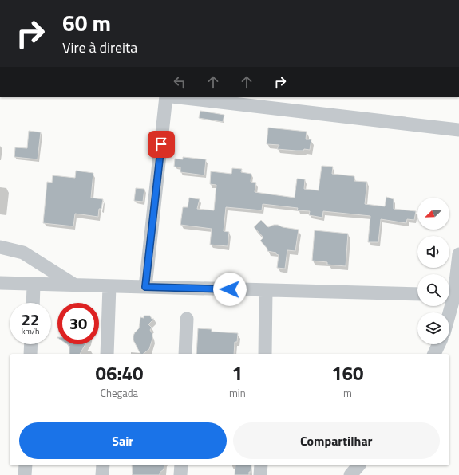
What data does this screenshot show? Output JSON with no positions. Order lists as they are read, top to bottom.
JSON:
{
  "north": "bottom left",
  "page": {
    "turn": ["60 m", "Vire à direita"],
    "speed": "22 km/h",
    "limit": "30",
    "eta": [
      "06:40",
      "Chegada",
      "1",
      "min",
      "160",
      "m"
    ],
    "buttons": ["Sair", "Compartilhar"]
  }
}
